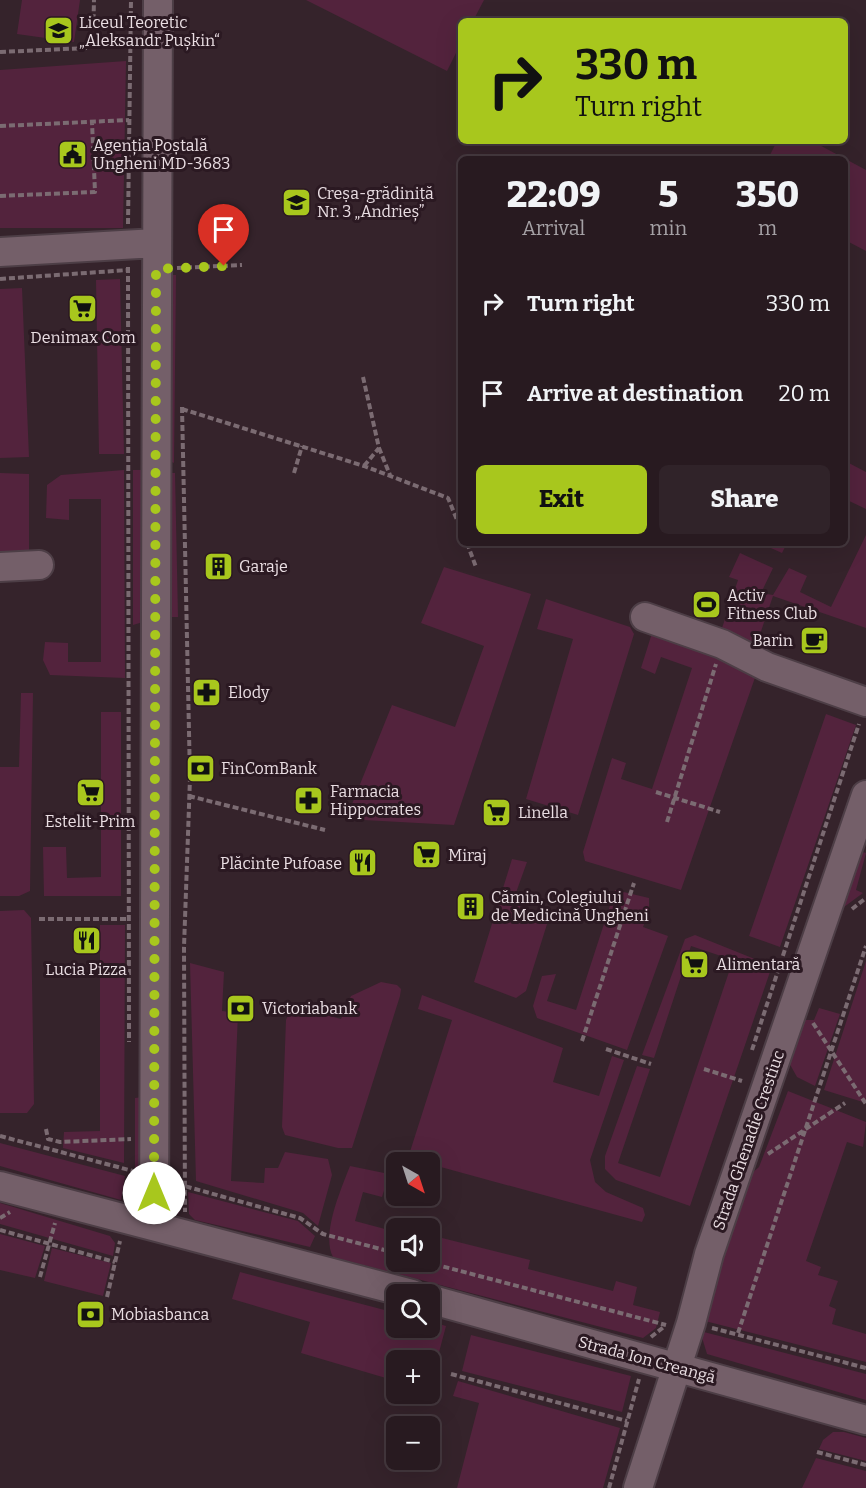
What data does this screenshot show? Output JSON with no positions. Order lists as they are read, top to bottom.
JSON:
{
  "streets": {
    "street": ["Strada Ghenadie Crestiuc", "Strada Ion Creangă"]
  },
  "crossings": [
    ["Strada Ghenadie Crestiuc", "Strada Ion Creangă"]
  ],
  "places": {
    "school or university": ["Liceul Teoretic „Aleksandr Pușkin“", "Creșa-grădiniță Nr. 3 „Andrieș”"],
    "public building": ["Agenția Poștală Ungheni MD-3683"],
    "supermarket": [
      "Denimax Com",
      "Estelit-Prim",
      "Linella",
      "Miraj",
      "Alimentară"
    ],
    "building": ["Garaje", "Cămin, Colegiului de Medicină Ungheni"],
    "sports": ["Activ Fitness Club"],
    "cafe": ["Barin"],
    "pharmacy": ["Elody", "Farmacia Hippocrates"],
    "bank": ["FinComBank", "Victoriabank", "Mobiasbanca"],
    "restaurant": ["Plăcinte Pufoase", "Lucia Pizza"]
  },
  "north": "bottom right",
  "page": {
    "turn": ["330 m", "Turn right"],
    "eta": [
      "22:09",
      "Arrival",
      "5",
      "min",
      "350",
      "m"
    ],
    "list": [
      {
        "name": "Turn right",
        "value": "330 m"
      },
      {
        "name": "Arrive at destination",
        "value": "20 m"
      }
    ],
    "buttons": ["Exit", "Share"],
    "map_buttons": ["+", "−"]
  }
}
